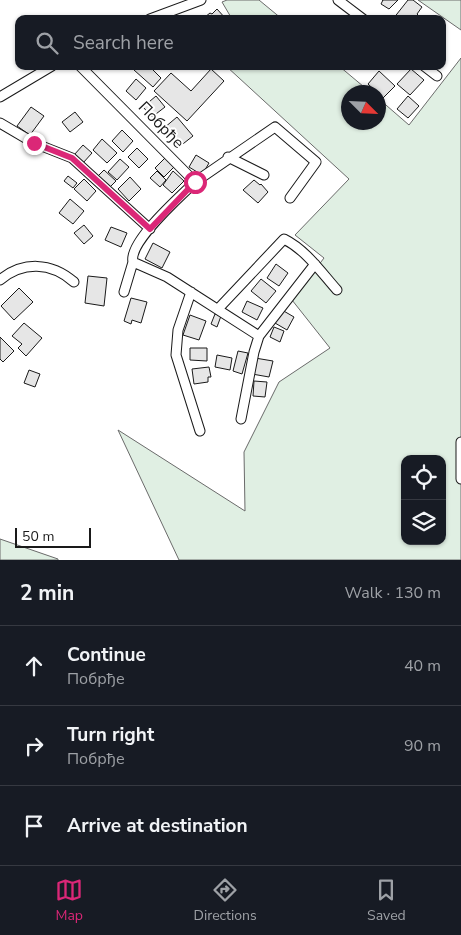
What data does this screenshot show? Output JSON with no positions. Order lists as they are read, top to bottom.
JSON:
{
  "streets": {
    "street": ["Побрђе"]
  },
  "scale_bar": "50 m",
  "north": "bottom right",
  "page": {
    "search": "Search here",
    "scale": "50 m",
    "heading": ["2 min", "Walk · 130 m"],
    "list": [
      ["Continue", "Побрђе", "40 m"],
      ["Turn right", "Побрђе", "90 m"],
      "Arrive at destination"
    ],
    "nav": ["Map", "Directions", "Saved"]
  }
}
